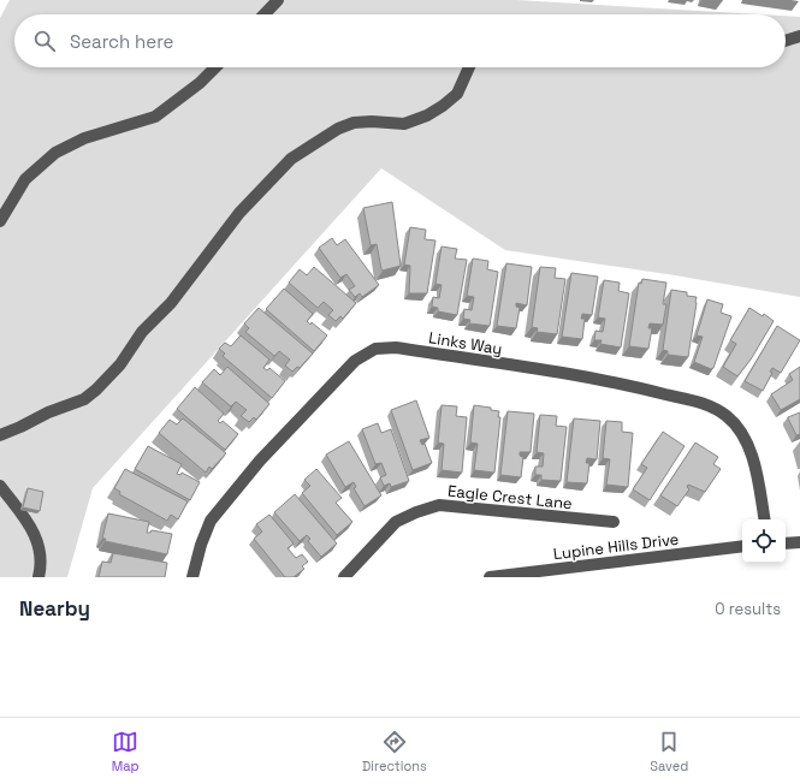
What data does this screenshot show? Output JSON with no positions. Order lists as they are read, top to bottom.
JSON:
{
  "streets": {
    "street": ["Links Way", "Eagle Crest Lane", "Lupine Hills Drive"]
  },
  "page": {
    "search": "Search here",
    "heading": ["Nearby", "0 results"],
    "nav": ["Map", "Directions", "Saved"]
  }
}
